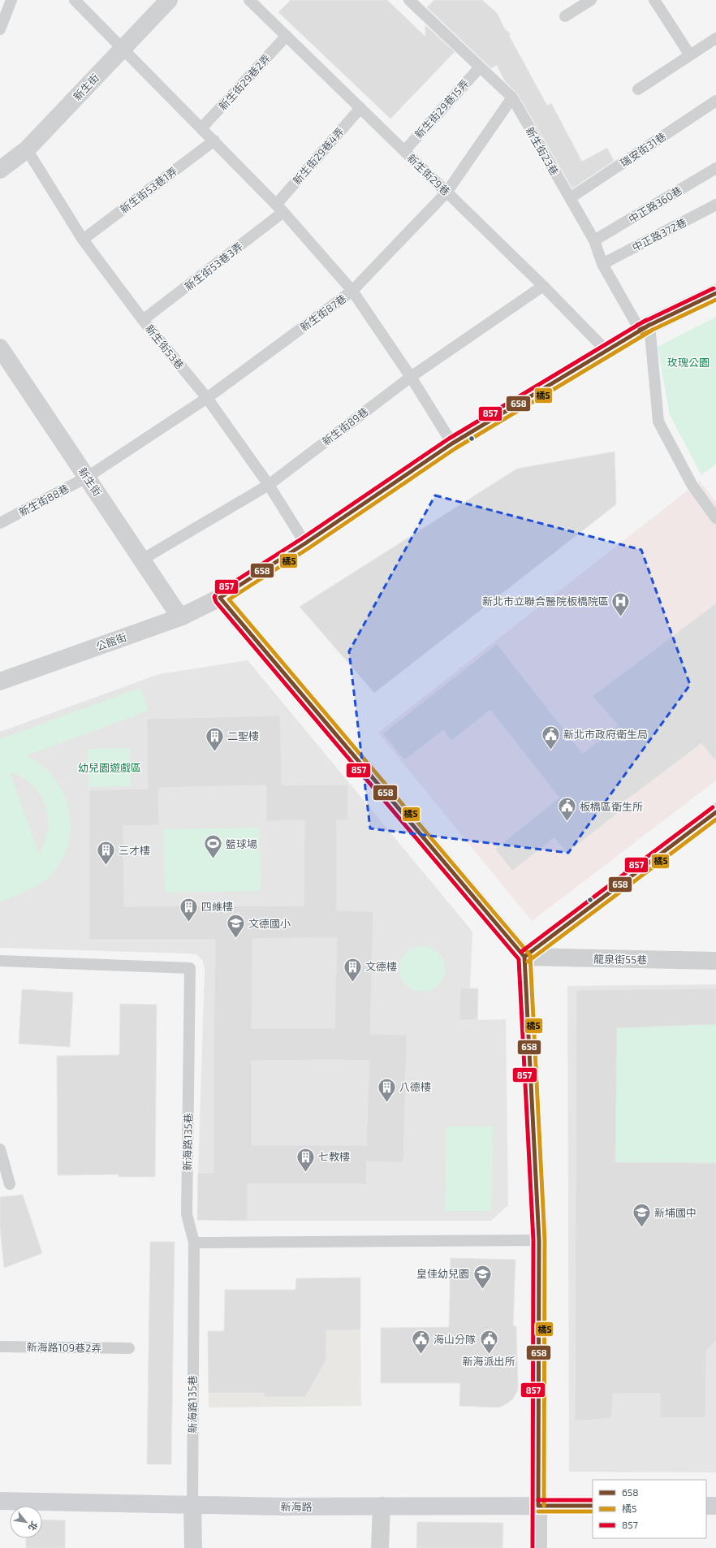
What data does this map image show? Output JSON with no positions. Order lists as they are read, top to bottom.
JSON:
{
  "streets": {
    "street": [
      "新生街",
      "公館街",
      "龍泉街55巷",
      "新海路"
    ],
    "lane": [
      "新生街29巷2弄",
      "新生街29巷15弄",
      "瑞安街31巷",
      "新生街23巷",
      "新生街29巷4弄",
      "新生街29巷",
      "新生街53巷1弄",
      "中正路360巷",
      "中正路372巷",
      "新生街53巷3弄",
      "新生街87巷",
      "新生街53巷",
      "新生街89巷",
      "新生街88巷",
      "新海路135巷",
      "新海路109巷2弄"
    ]
  },
  "crossings": [
    ["新生街29巷2弄", "新生街29巷"],
    ["新生街", "新生街87巷"],
    ["新生街", "新生街53巷"],
    ["新生街", "新生街89巷"],
    ["新生街", "新生街88巷"],
    ["新生街", "公館街"],
    ["新生街29巷15弄", "新生街23巷"],
    ["新生街29巷15弄", "新生街29巷"],
    ["瑞安街31巷", "新生街23巷"],
    ["新生街23巷", "中正路360巷"],
    ["新生街23巷", "中正路372巷"],
    ["新生街23巷", "新生街87巷"],
    ["新生街23巷", "公館街"],
    ["新生街29巷4弄", "新生街29巷"],
    ["新生街29巷4弄", "新生街53巷3弄"],
    ["新生街29巷", "新生街87巷"],
    ["新生街29巷", "新生街89巷"],
    ["新生街29巷", "公館街"],
    ["新生街53巷1弄", "新生街53巷"],
    ["新生街53巷3弄", "新生街53巷"],
    ["新生街87巷", "新生街53巷"],
    ["新生街87巷", "新生街88巷"],
    ["新生街53巷", "新生街89巷"],
    ["新生街53巷", "公館街"],
    ["新海路135巷", "新海路"]
  ],
  "parks": ["玫瑰公園", "幼兒園遊戲區"],
  "places": {
    "hospital": ["新北市立聯合醫院板橋院區"],
    "public building": [
      "新北市政府衛生局",
      "板橋區衛生所",
      "新海派出所",
      "海山分隊"
    ],
    "building": [
      "二聖樓",
      "三才樓",
      "四維樓",
      "文德樓",
      "八德樓",
      "七教樓"
    ],
    "sports": ["籃球場"],
    "school or university": ["文德國小", "新埔國中", "皇佳幼兒園"]
  },
  "lines": ["transit line 857", "transit line 658", "transit line 橘5"],
  "legend": ["658", "橘5", "857"],
  "north": "bottom right"
}
